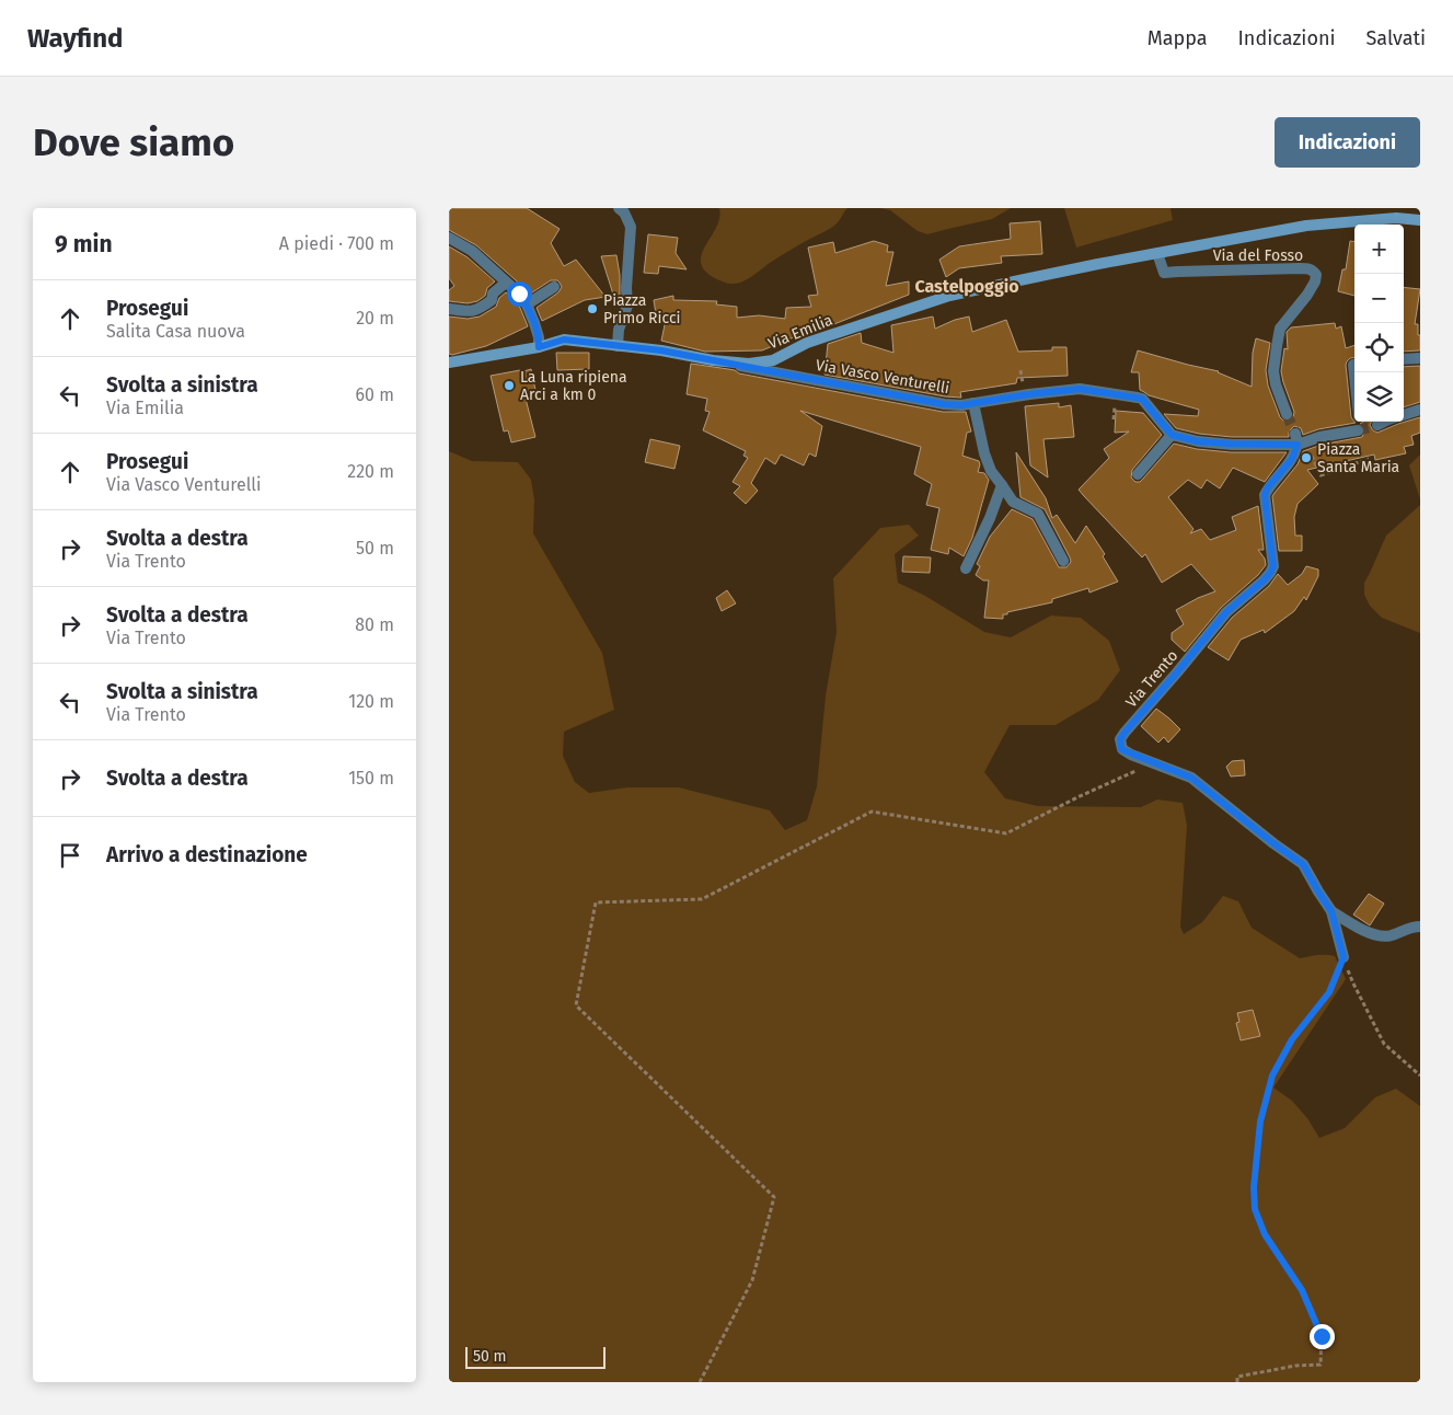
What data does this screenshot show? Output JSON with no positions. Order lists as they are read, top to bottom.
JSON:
{
  "streets": {
    "main road": ["Via Emilia"],
    "street": ["Via del Fosso", "Via Vasco Venturelli", "Via Trento"]
  },
  "crossings": [
    ["Via del Fosso", "Via Emilia"],
    ["Via Emilia", "Via Vasco Venturelli"]
  ],
  "districts": ["Castelpoggio"],
  "places": ["Piazza Primo Ricci", "La Luna ripiena Arci a km 0", "Piazza Santa Maria"],
  "scale_bar": "50 m",
  "page": {
    "header": "Wayfind",
    "nav": ["Mappa", "Indicazioni", "Salvati"],
    "buttons": "Indicazioni",
    "title": "Dove siamo",
    "heading": ["9 min", "A piedi · 700 m"],
    "map_buttons": ["+", "−"],
    "list": [
      ["Prosegui", "Salita Casa nuova", "20 m"],
      ["Svolta a sinistra", "Via Emilia", "60 m"],
      ["Prosegui", "Via Vasco Venturelli", "220 m"],
      ["Svolta a destra", "Via Trento", "50 m"],
      ["Svolta a destra", "Via Trento", "80 m"],
      ["Svolta a sinistra", "Via Trento", "120 m"],
      ["Svolta a destra", "150 m"],
      "Arrivo a destinazione"
    ],
    "scale": "50 m"
  }
}
